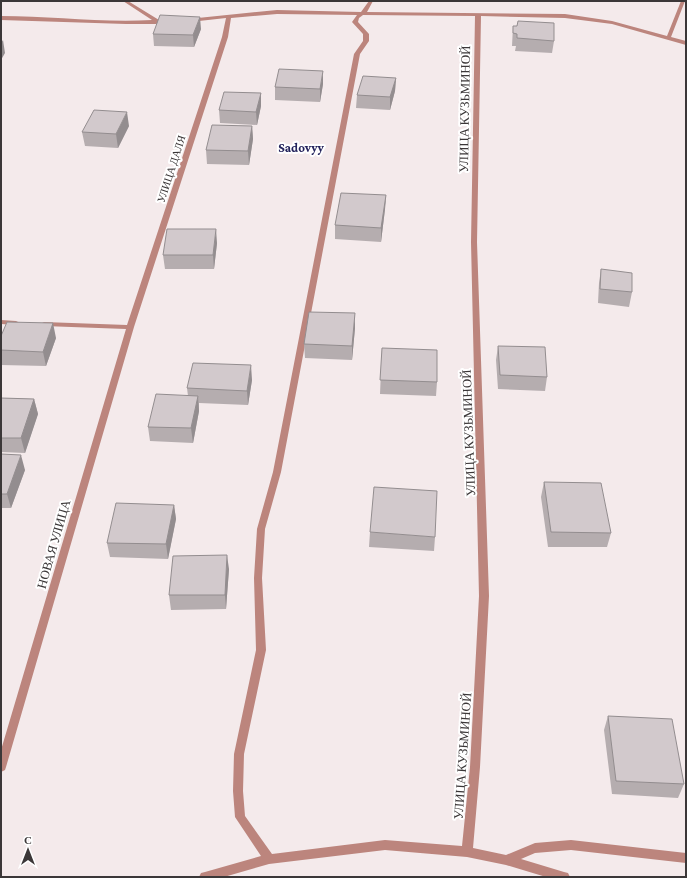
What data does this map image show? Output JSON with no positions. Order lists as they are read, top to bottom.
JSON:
{
  "streets": {
    "street": ["УЛИЦА КУЗЬМИНОЙ", "УЛИЦА ДАЛЯ", "НОВАЯ УЛИЦА"]
  },
  "crossings": [
    ["УЛИЦА ДАЛЯ", "НОВАЯ УЛИЦА"]
  ],
  "districts": ["Sadovyy"],
  "north": "top"
}
